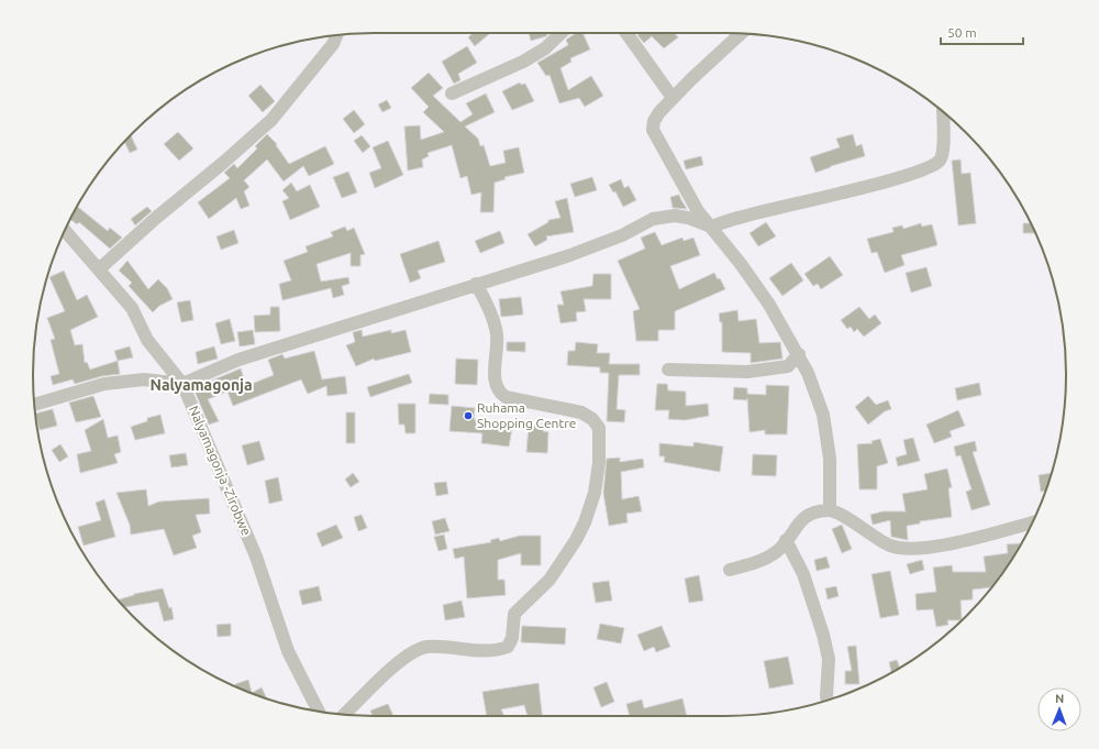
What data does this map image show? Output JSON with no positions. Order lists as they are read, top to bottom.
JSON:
{
  "streets": {
    "street": ["Nalyamagonja -Zirobwe"]
  },
  "districts": ["Nalyamagonja"],
  "places": ["Ruhama Shopping Centre"],
  "scale_bar": "50 m",
  "north": "top"
}
